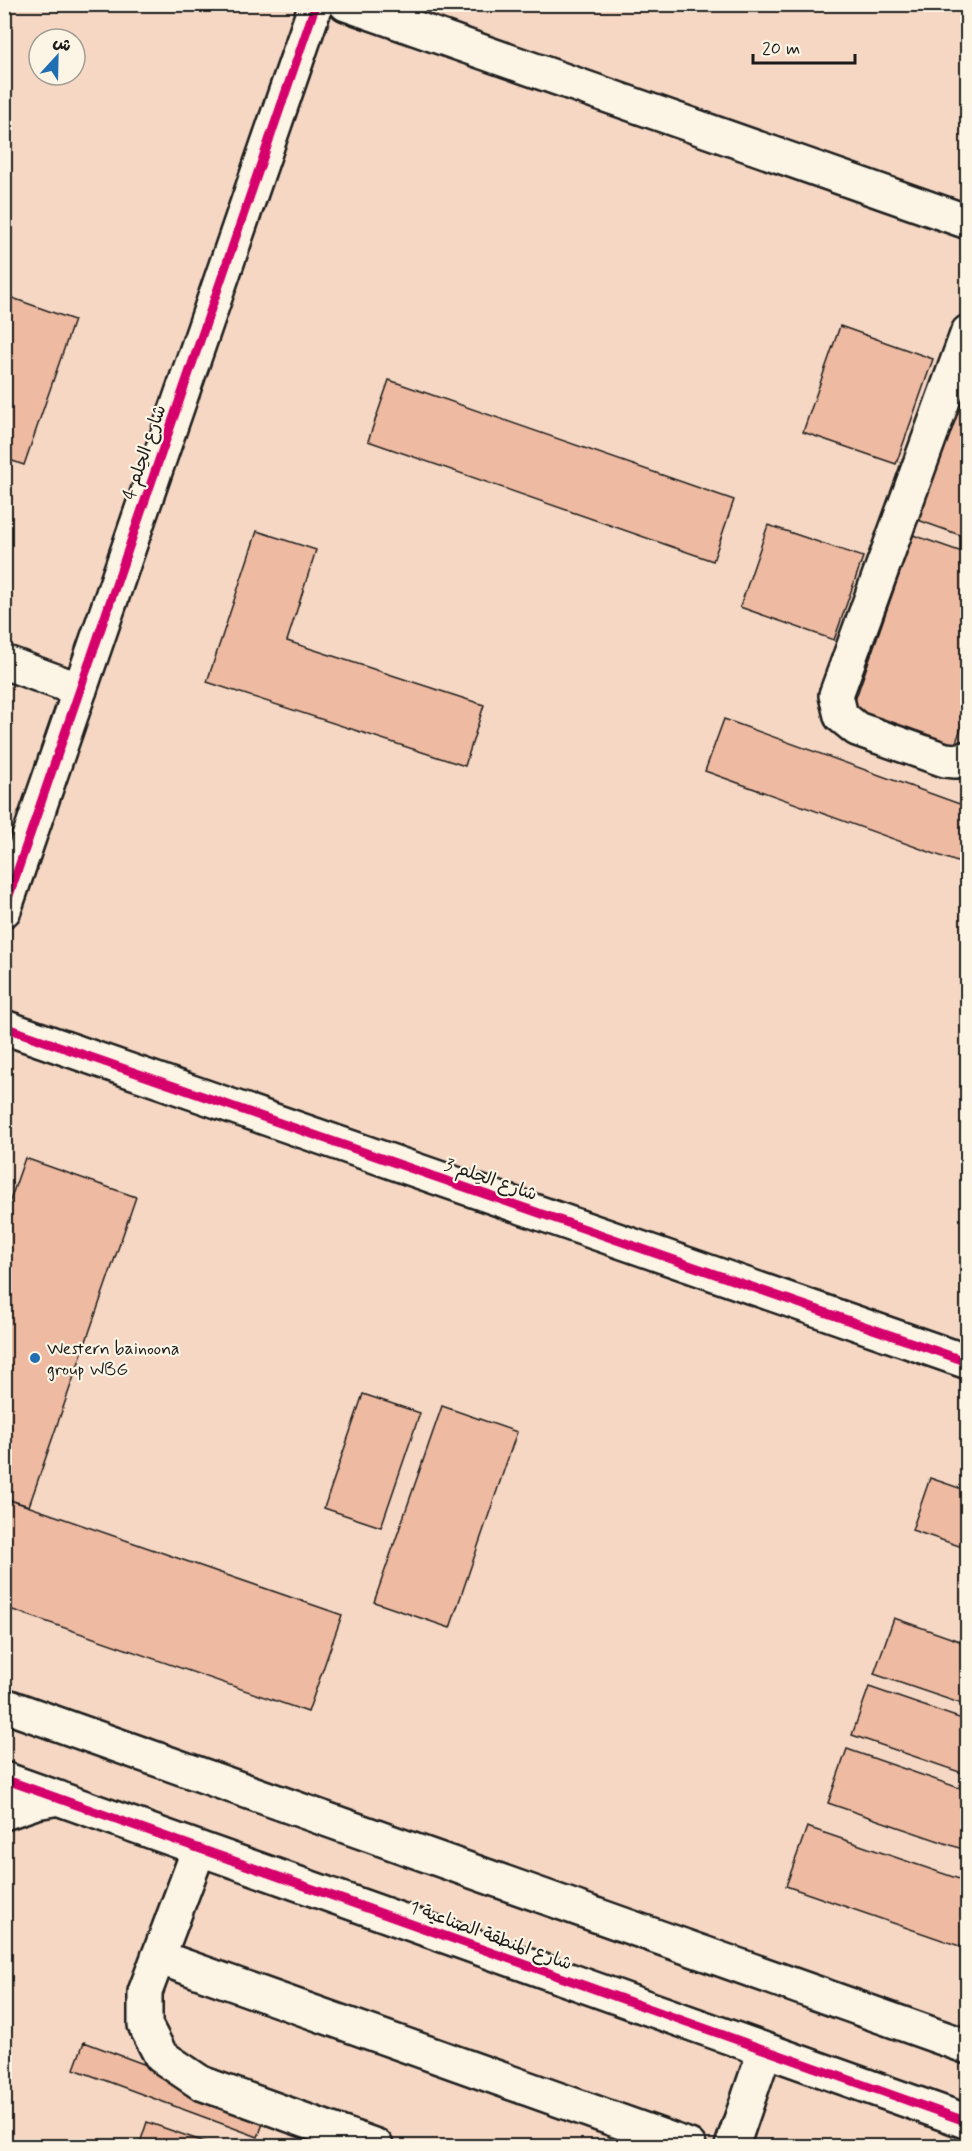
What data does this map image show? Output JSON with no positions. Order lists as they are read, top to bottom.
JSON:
{
  "streets": {
    "street": ["شارع الحِلم 4", "شارع الحِلم 3", "شارع المنطقة الصناعية 1"]
  },
  "places": ["Western bainoona group WBG"],
  "scale_bar": "20 m",
  "north": "top"
}
